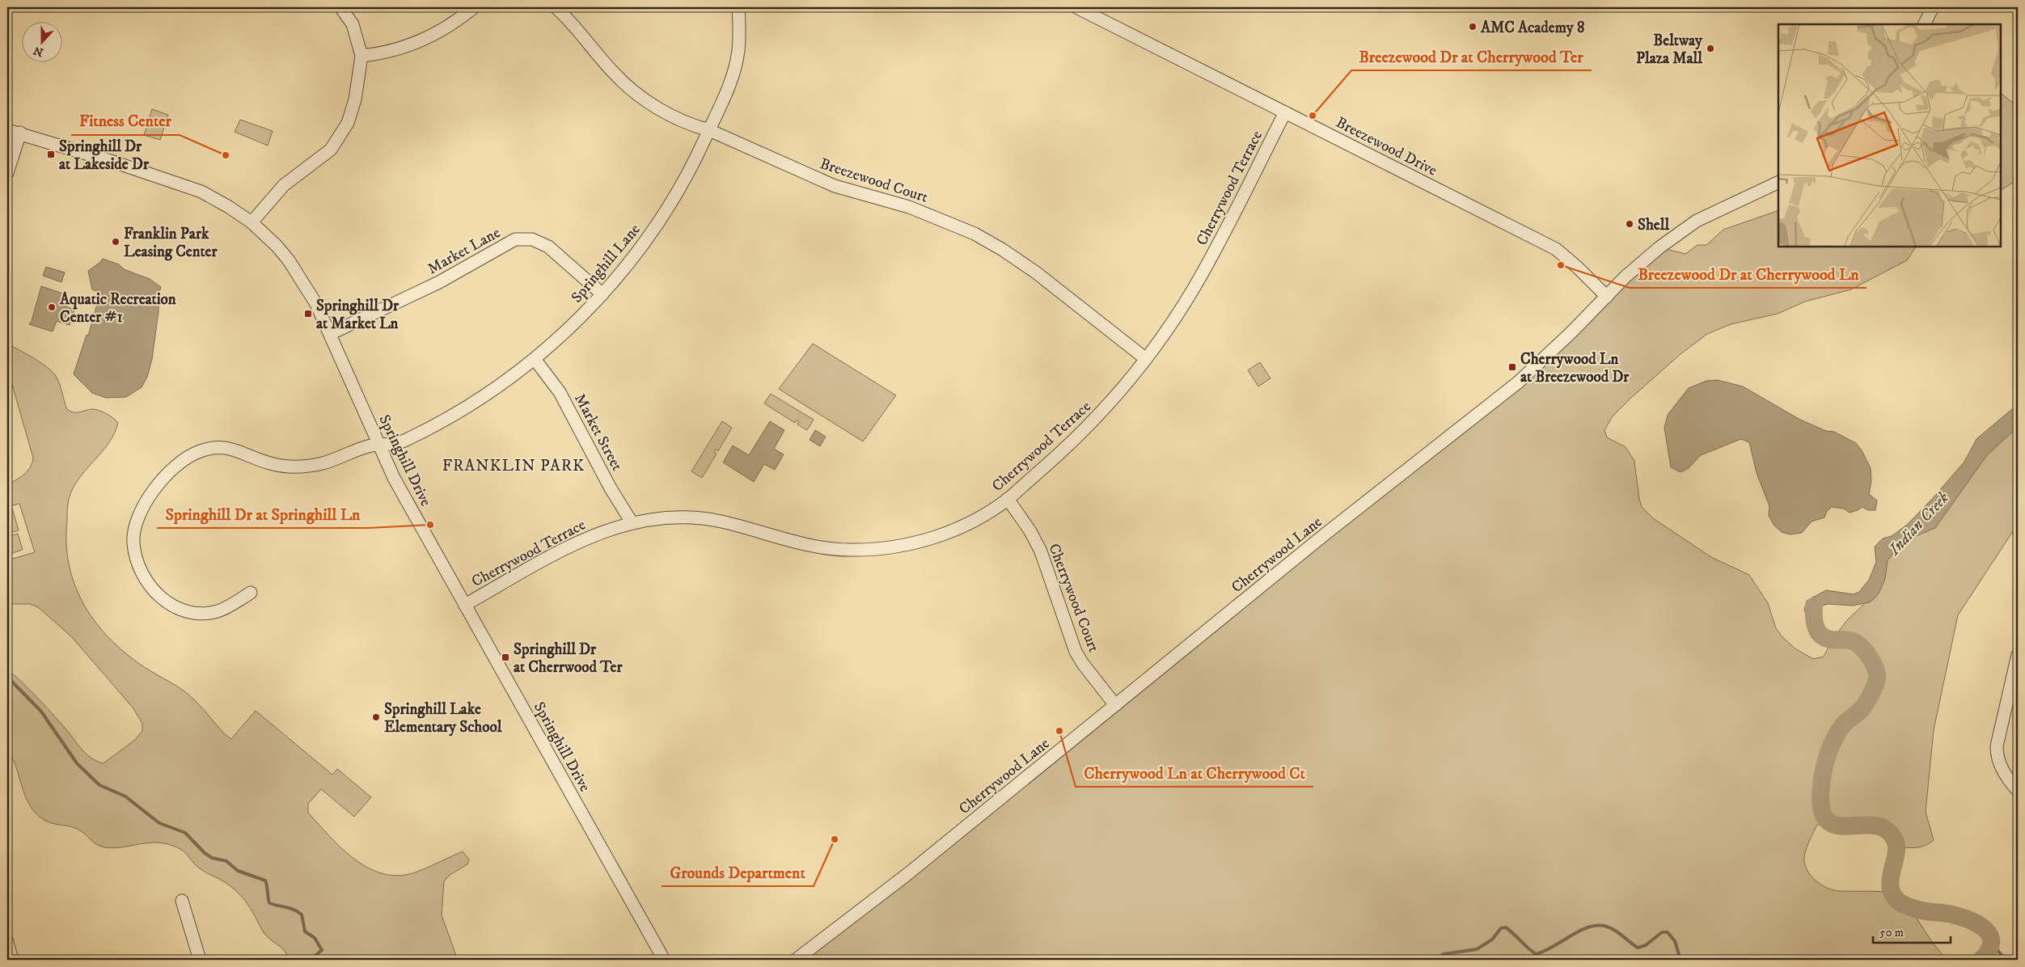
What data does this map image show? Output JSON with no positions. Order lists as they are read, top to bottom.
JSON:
{
  "streets": {
    "street": [
      "Breezewood Drive",
      "Breezewood Court",
      "Cherrywood Terrace",
      "Market Lane",
      "Springhill Lane",
      "Market Street",
      "Springhill Drive",
      "Cherrywood Lane",
      "Cherrywood Court"
    ]
  },
  "crossings": [
    ["Breezewood Drive", "Cherrywood Terrace"],
    ["Breezewood Drive", "Cherrywood Lane"],
    ["Breezewood Court", "Cherrywood Terrace"],
    ["Breezewood Court", "Springhill Lane"],
    ["Cherrywood Terrace", "Market Street"],
    ["Cherrywood Terrace", "Springhill Drive"],
    ["Cherrywood Terrace", "Cherrywood Court"],
    ["Market Lane", "Springhill Lane"],
    ["Market Lane", "Springhill Drive"],
    ["Springhill Lane", "Market Street"],
    ["Springhill Lane", "Springhill Drive"],
    ["Cherrywood Lane", "Cherrywood Court"]
  ],
  "districts": ["FRANKLIN PARK"],
  "water": ["Indian Creek"],
  "places": {
    "other": [
      "AMC Academy 8",
      "Beltway Plaza Mall",
      "Breezewood Dr at Cherrywood Ter",
      "Fitness Center",
      "Shell",
      "Franklin Park Leasing Center",
      "Breezewood Dr at Cherrywood Ln",
      "Aquatic Recreation Center #1",
      "Springhill Dr at Springhill Ln",
      "Springhill Lake Elementary School",
      "Cherrywood Ln at Cherrywood Ct",
      "Grounds Department"
    ],
    "transit": [
      "Springhill Dr at Lakeside Dr",
      "Springhill Dr at Market Ln",
      "Cherrywood Ln at Breezewood Dr",
      "Springhill Dr at Cherrwood Ter"
    ]
  },
  "scale_bar": "50 m",
  "north": "bottom"
}
